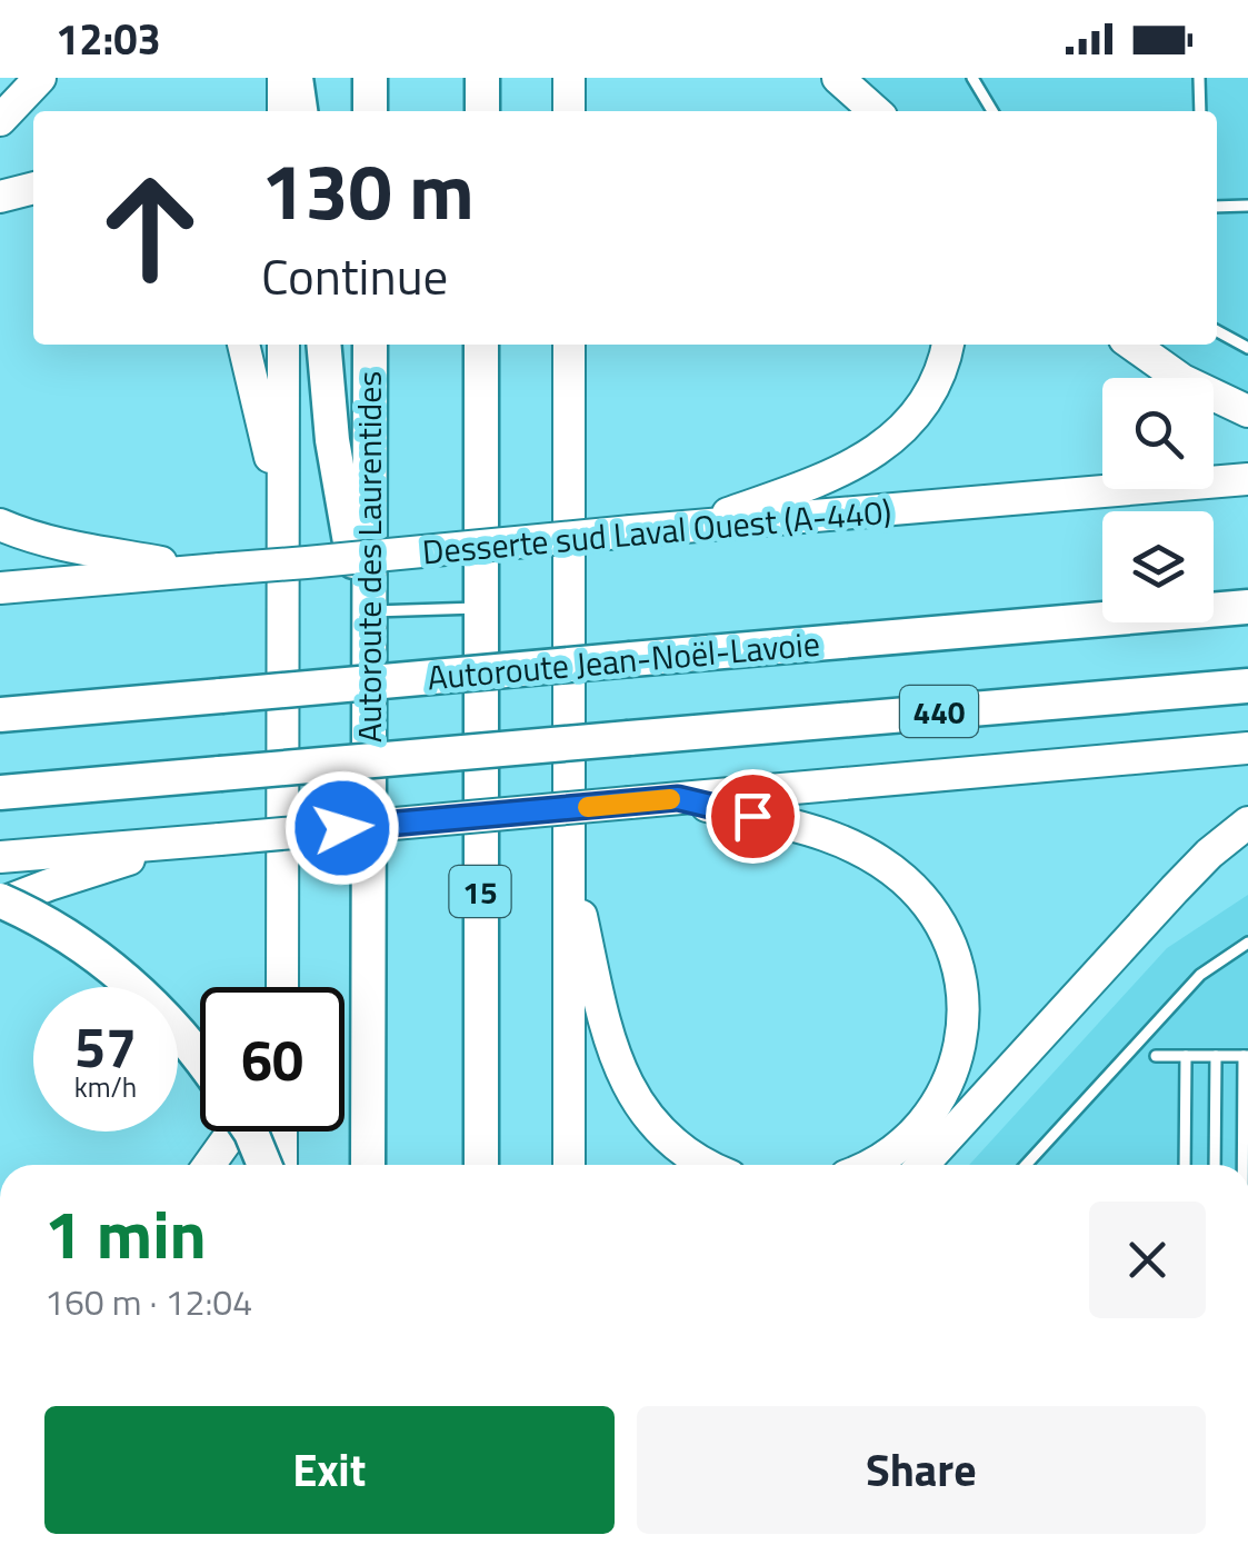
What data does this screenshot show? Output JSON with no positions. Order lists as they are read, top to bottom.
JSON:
{
  "streets": {
    "highway": [
      "Autoroute des Laurentides",
      "Autoroute Jean-Noël-Lavoie",
      "440",
      "15"
    ],
    "main road": ["Desserte sud Laval Ouest (A-440)"]
  },
  "page": {
    "status": "12:03",
    "turn": ["130 m", "Continue"],
    "speed": "57 km/h",
    "limit": "60",
    "heading": ["1 min", "160 m · 12:04"],
    "buttons": ["Exit", "Share"]
  }
}
